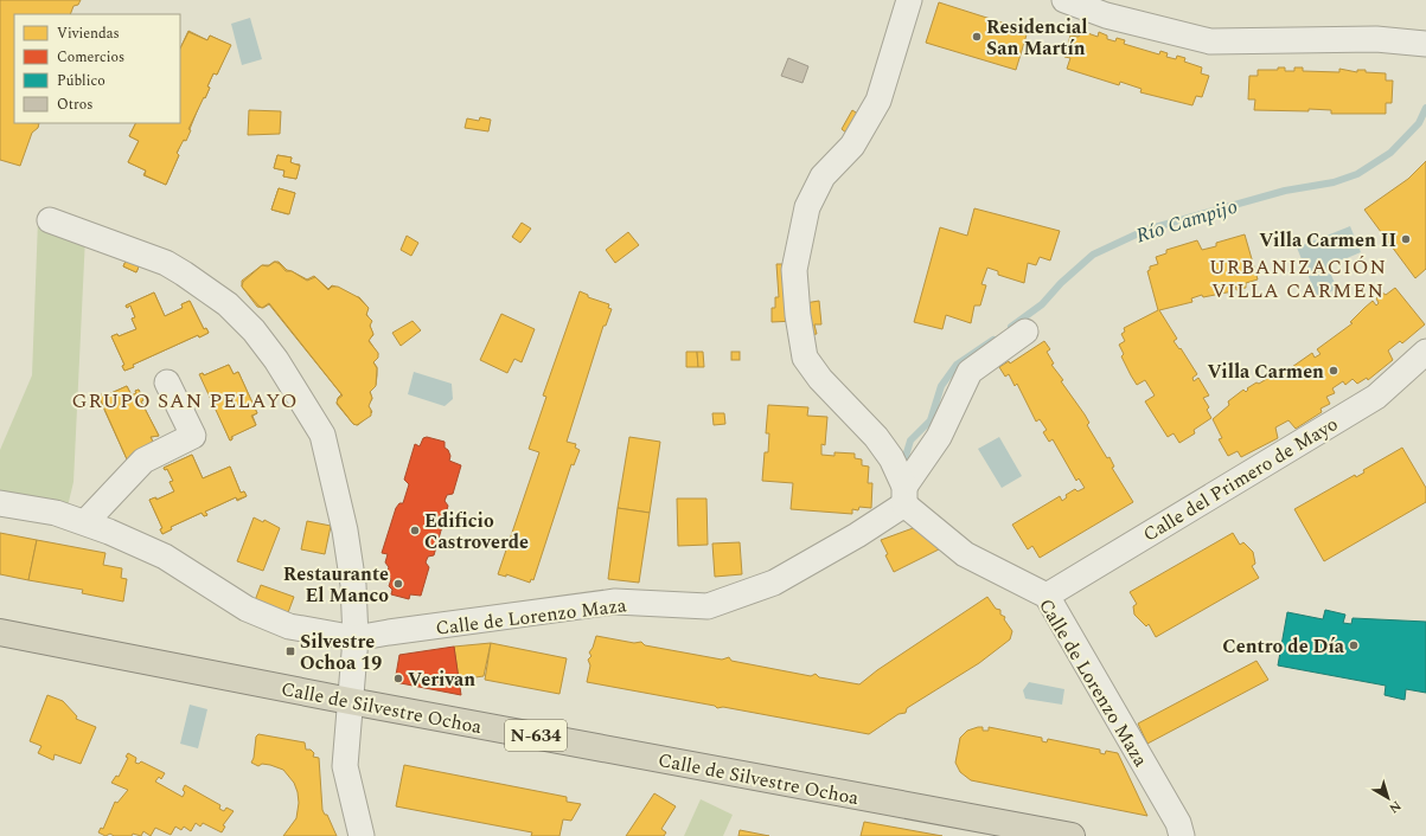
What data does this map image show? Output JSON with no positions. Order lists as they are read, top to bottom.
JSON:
{
  "streets": {
    "highway": ["Calle de Silvestre Ochoa", "N-634"],
    "street": ["Calle del Primero de Mayo", "Calle de Lorenzo Maza"]
  },
  "crossings": [
    ["Calle del Primero de Mayo", "Calle de Lorenzo Maza"]
  ],
  "districts": ["URBANIZACIÓN VILLA CARMEN", "GRUPO SAN PELAYO"],
  "water": ["Río Campijo"],
  "places": {
    "other": [
      "Residencial San Martín",
      "Villa Carmen II",
      "Villa Carmen",
      "Edificio Castroverde",
      "Restaurante El Manco",
      "Centro de Día",
      "Verivan"
    ],
    "transit": ["Silvestre Ochoa 19"]
  },
  "legend": [
    "Viviendas",
    "Comercios",
    "Público",
    "Otros"
  ],
  "north": "bottom right"
}
